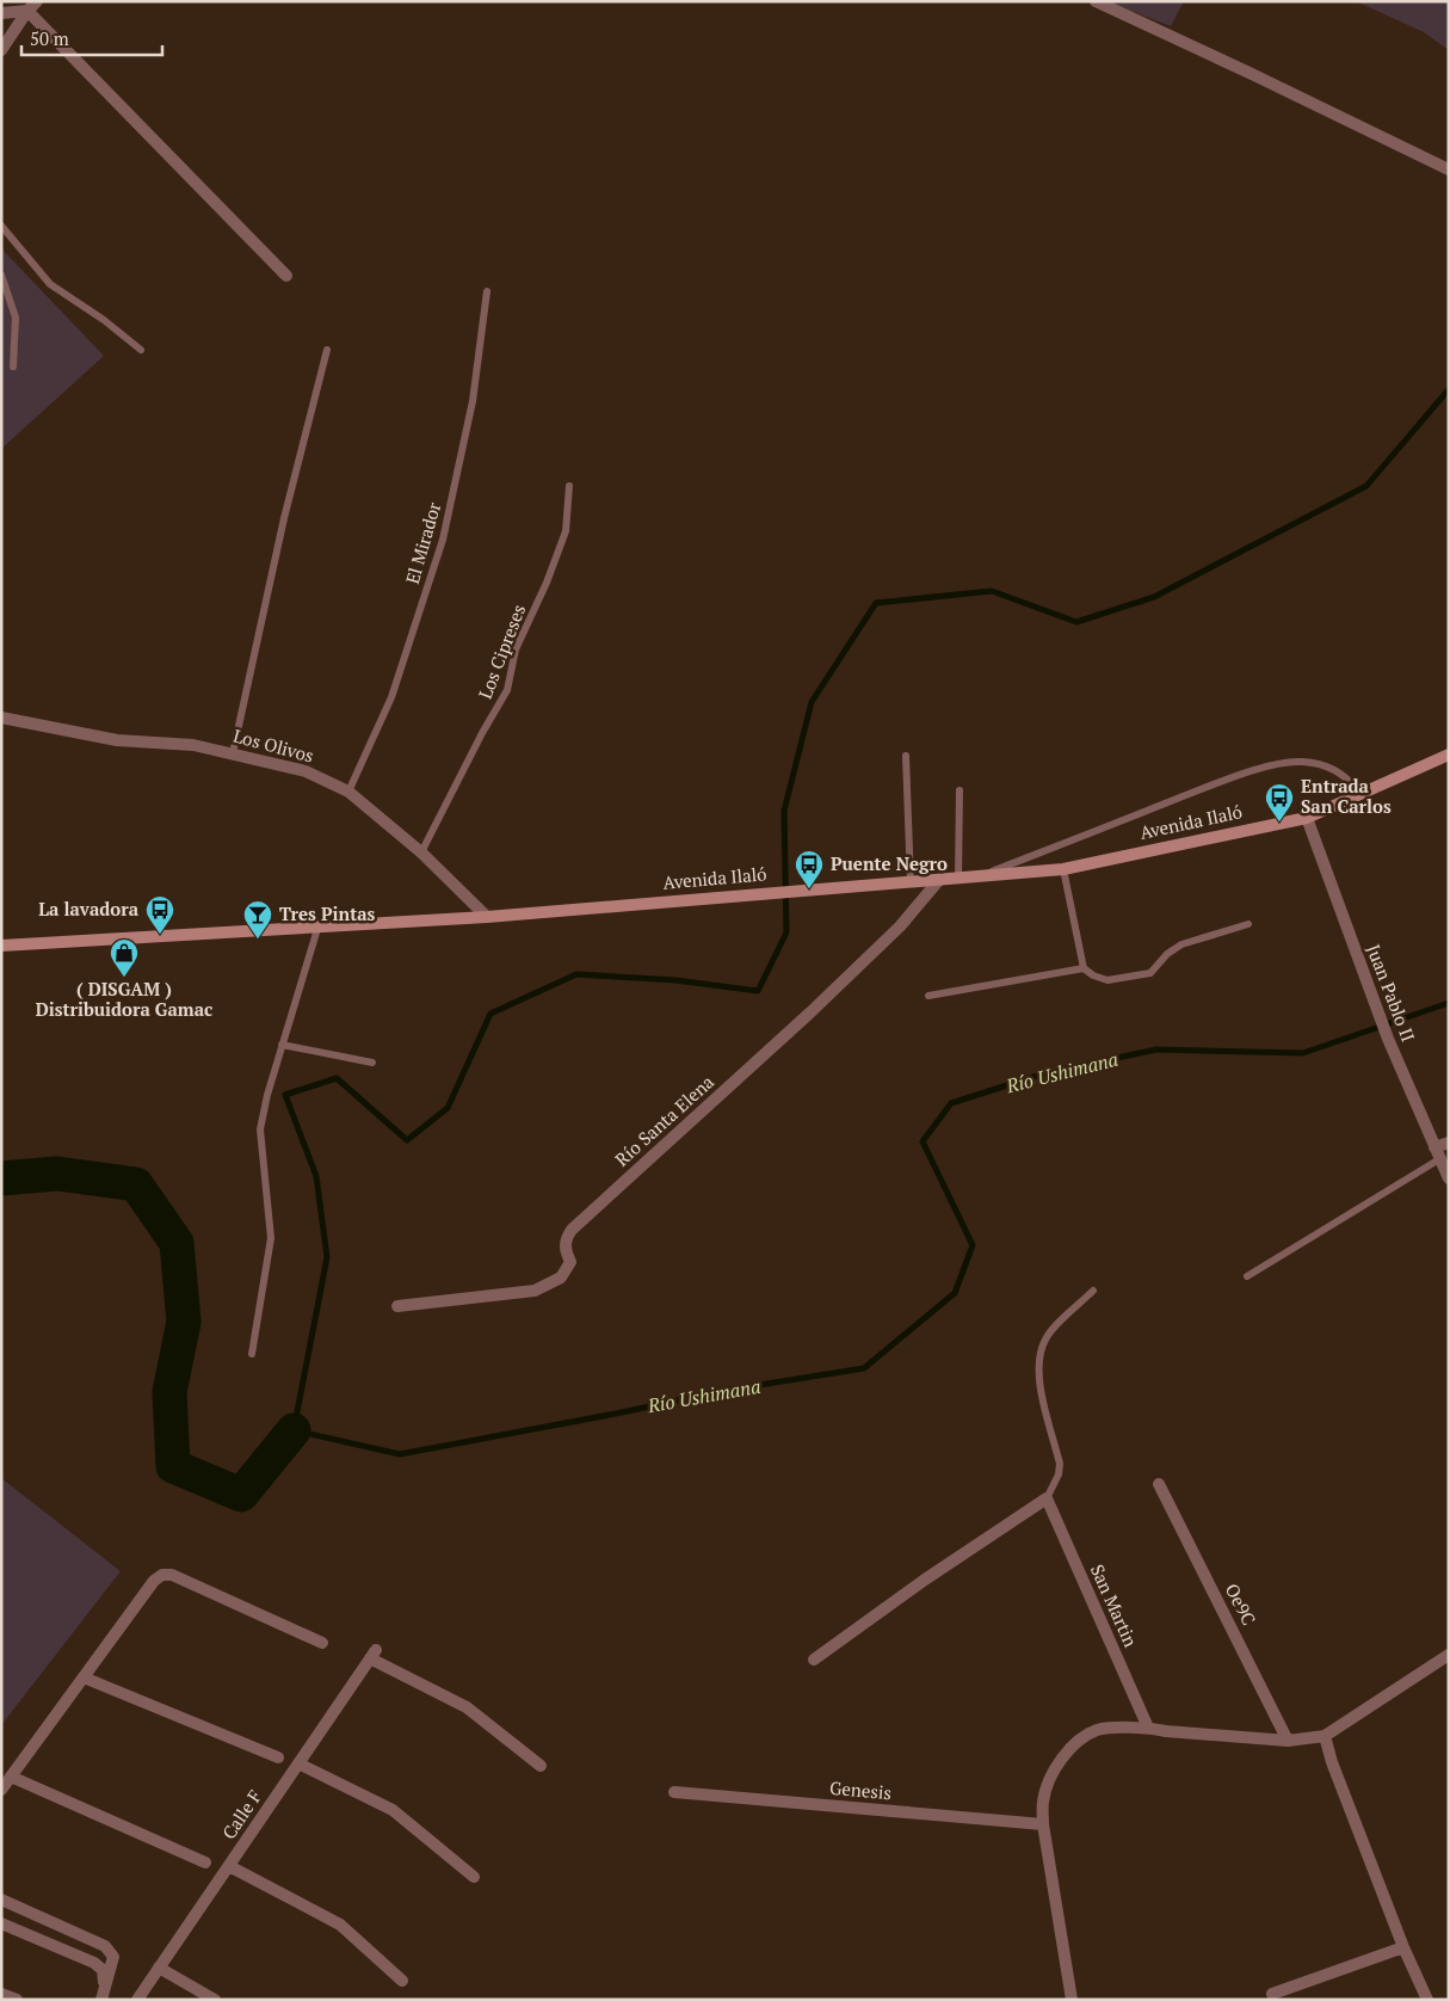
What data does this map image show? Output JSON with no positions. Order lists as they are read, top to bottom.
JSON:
{
  "streets": {
    "main road": ["Avenida Ilaló"],
    "street": [
      "Los Olivos",
      "Juan Pablo II",
      "Río Santa Elena",
      "Oe9C",
      "San Martin",
      "Genesis",
      "Calle F"
    ],
    "lane": ["El Mirador", "Los Cipreses"]
  },
  "crossings": [
    ["El Mirador", "Los Olivos"],
    ["Los Cipreses", "Los Olivos"],
    ["Los Olivos", "Avenida Ilaló"],
    ["Avenida Ilaló", "Juan Pablo II"],
    ["Avenida Ilaló", "Río Santa Elena"]
  ],
  "water": ["Río Ushimana"],
  "places": {
    "bus stop": ["Entrada San Carlos", "Puente Negro", "La lavadora"],
    "bar": ["Tres Pintas"],
    "shop": ["( DISGAM ) Distribuidora Gamac"]
  },
  "scale_bar": "50 m"
}
